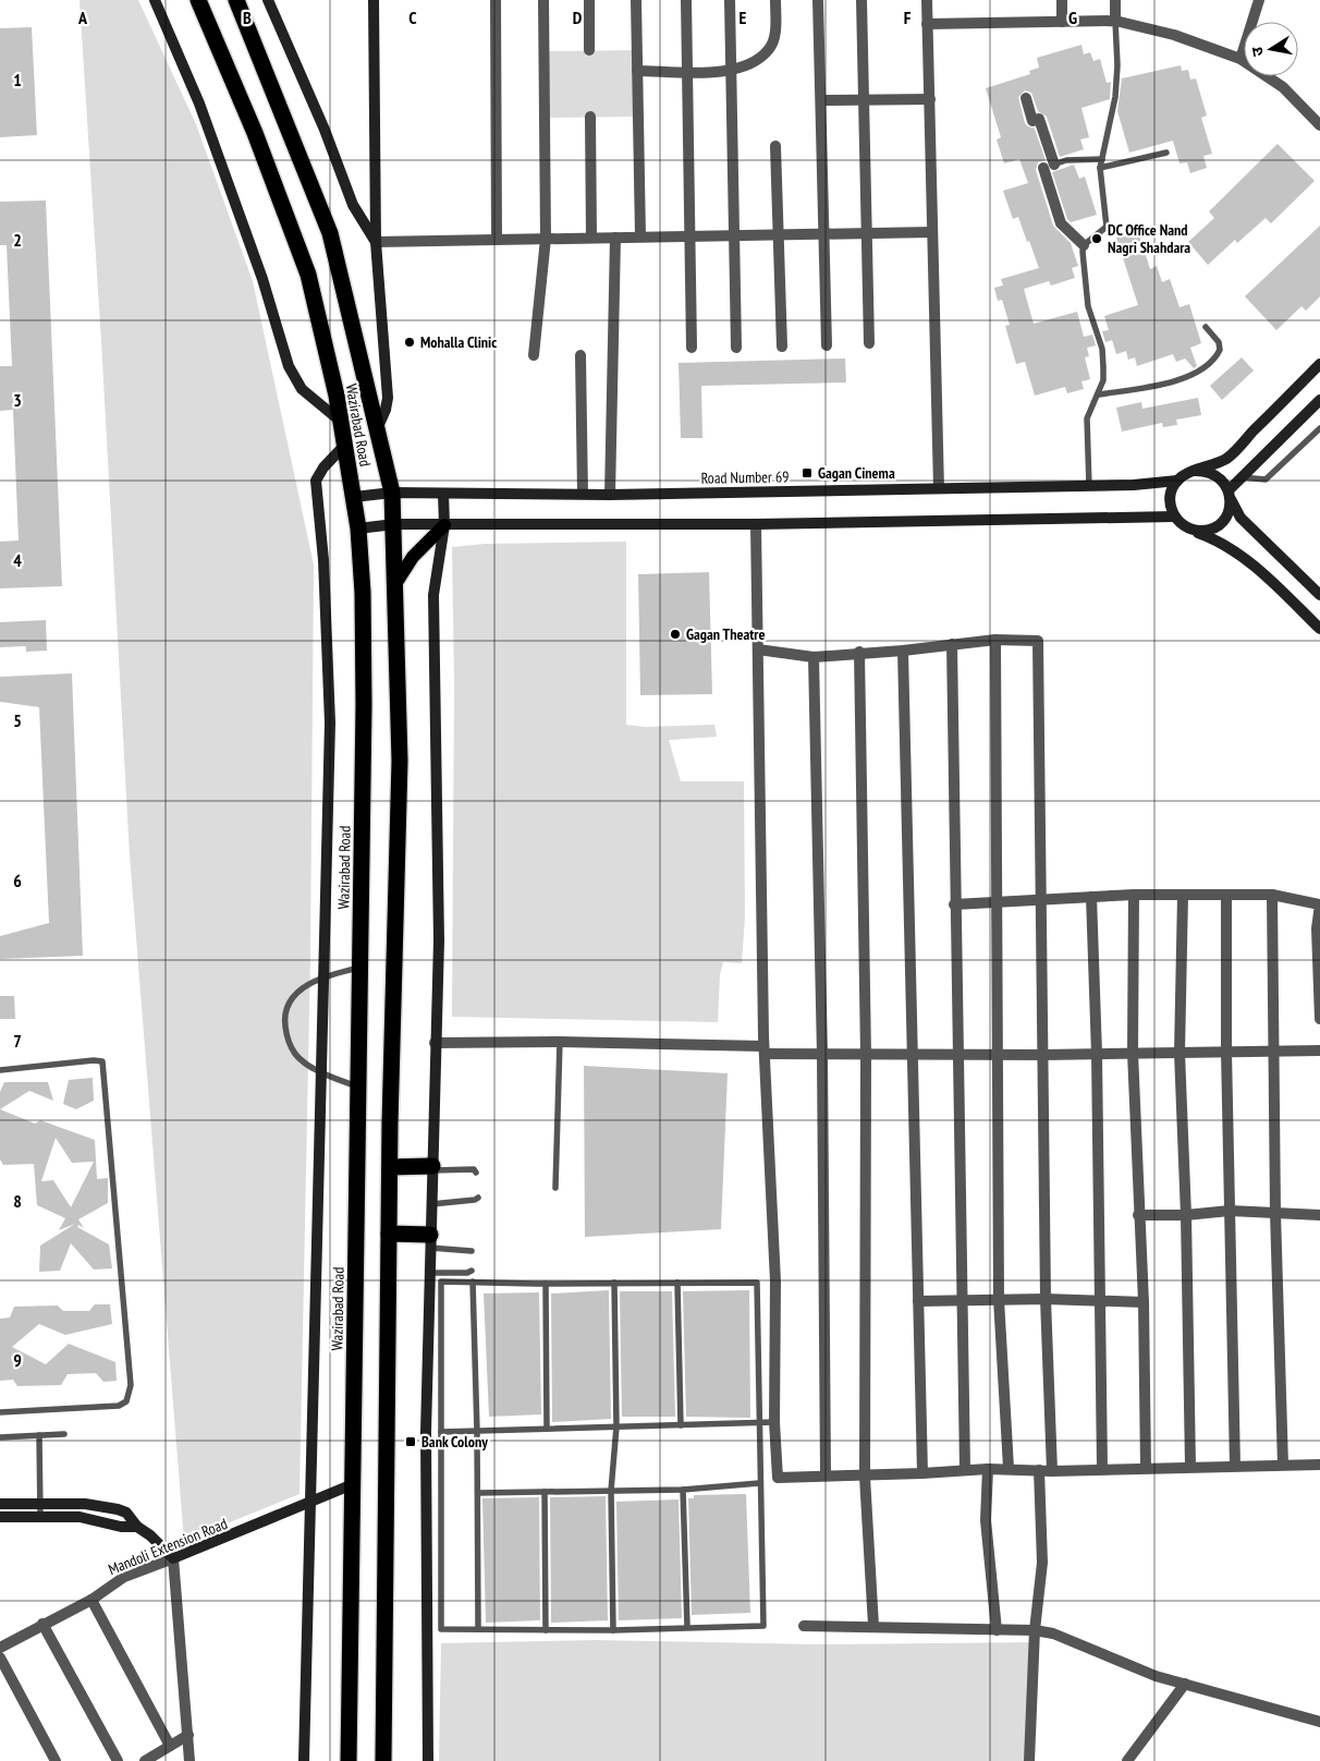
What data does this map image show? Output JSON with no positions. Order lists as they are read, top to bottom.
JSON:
{
  "streets": {
    "highway": ["Wazirabad Road"],
    "street": ["Road Number 69", "Mandoli Extension Road"]
  },
  "crossings": [
    ["Wazirabad Road", "Road Number 69"],
    ["Wazirabad Road", "Mandoli Extension Road"]
  ],
  "places": {
    "other": ["DC Office Nand Nagri Shahdara", "Mohalla Clinic", "Gagan Theatre"],
    "transit": ["Gagan Cinema", "Bank Colony"]
  },
  "north": "left",
  "grid": {
    "columns": [
      "A",
      "B",
      "C",
      "D",
      "E",
      "F",
      "G"
    ],
    "rows": [
      "1",
      "2",
      "3",
      "4",
      "5",
      "6",
      "7",
      "8",
      "9"
    ]
  }
}
